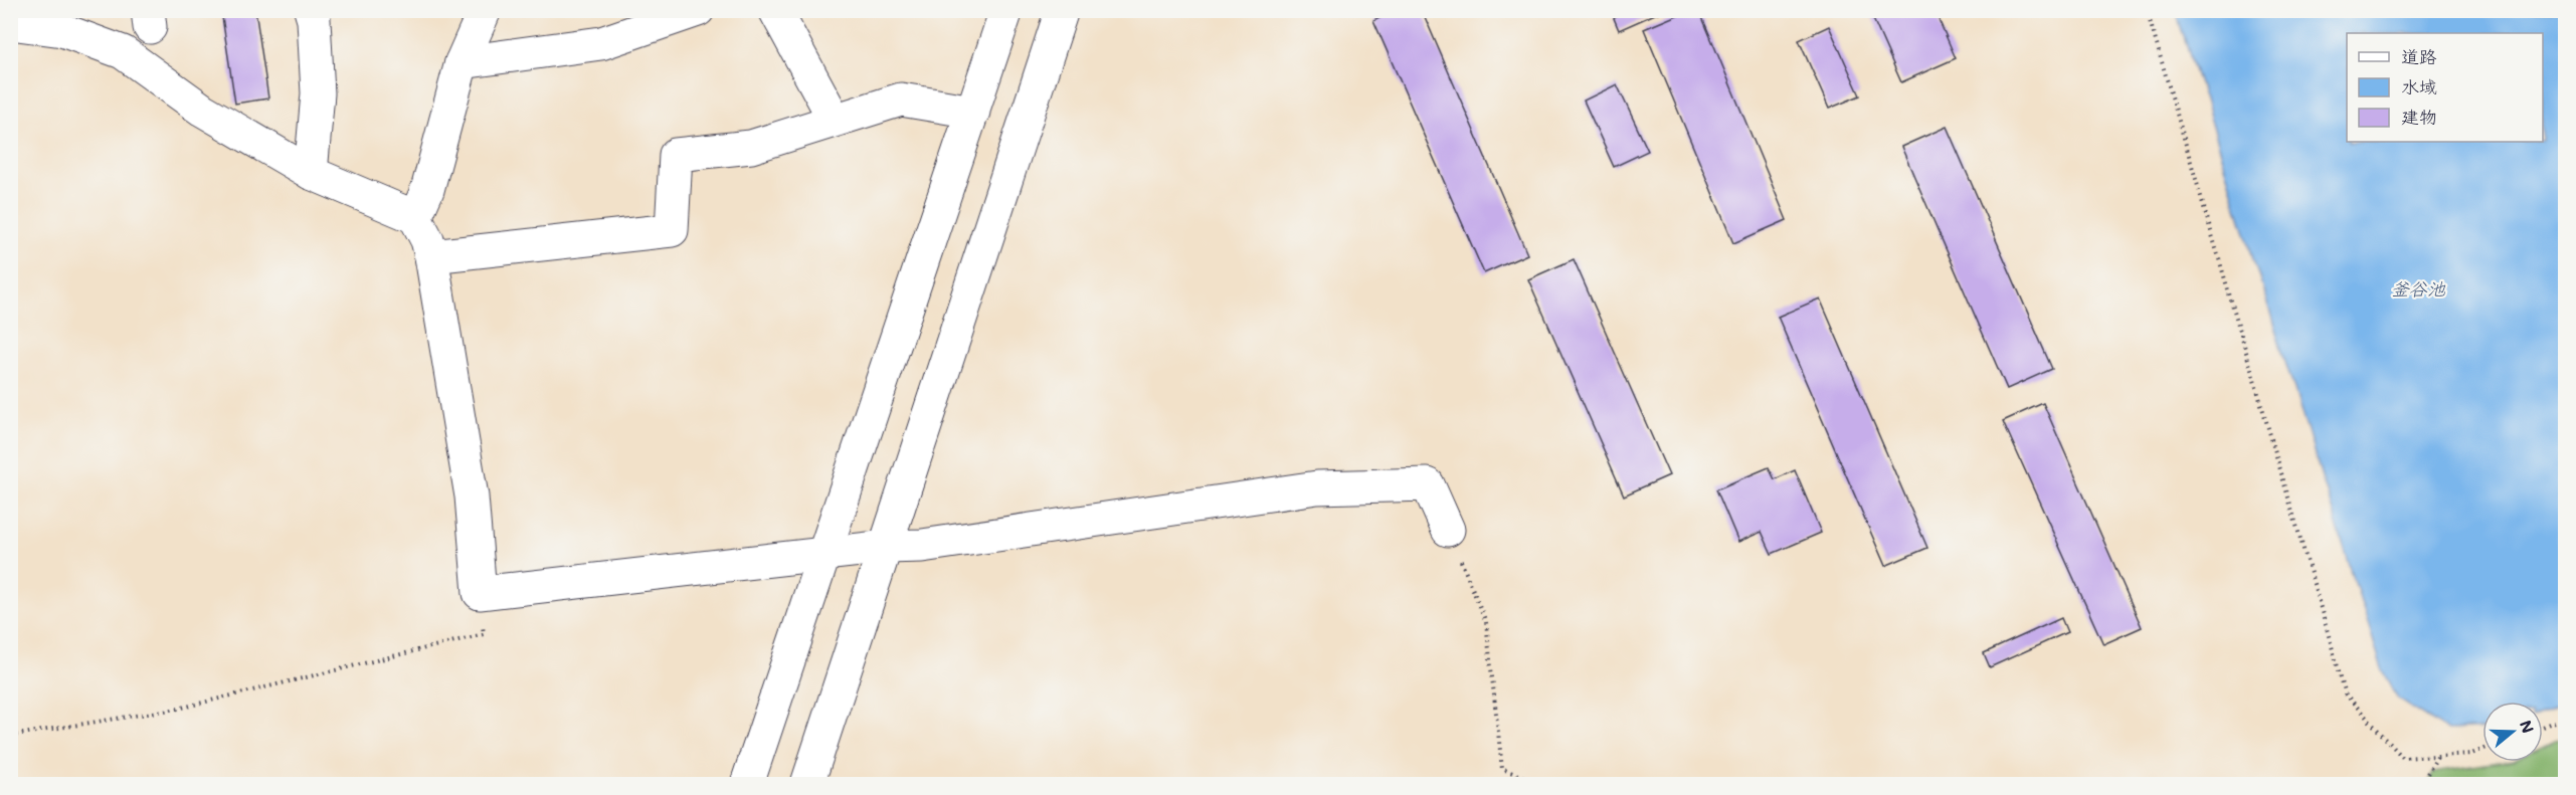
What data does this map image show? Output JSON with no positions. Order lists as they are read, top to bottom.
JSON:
{
  "water": ["釜谷池"],
  "legend": ["道路", "水域", "建物"],
  "north": "right"
}
